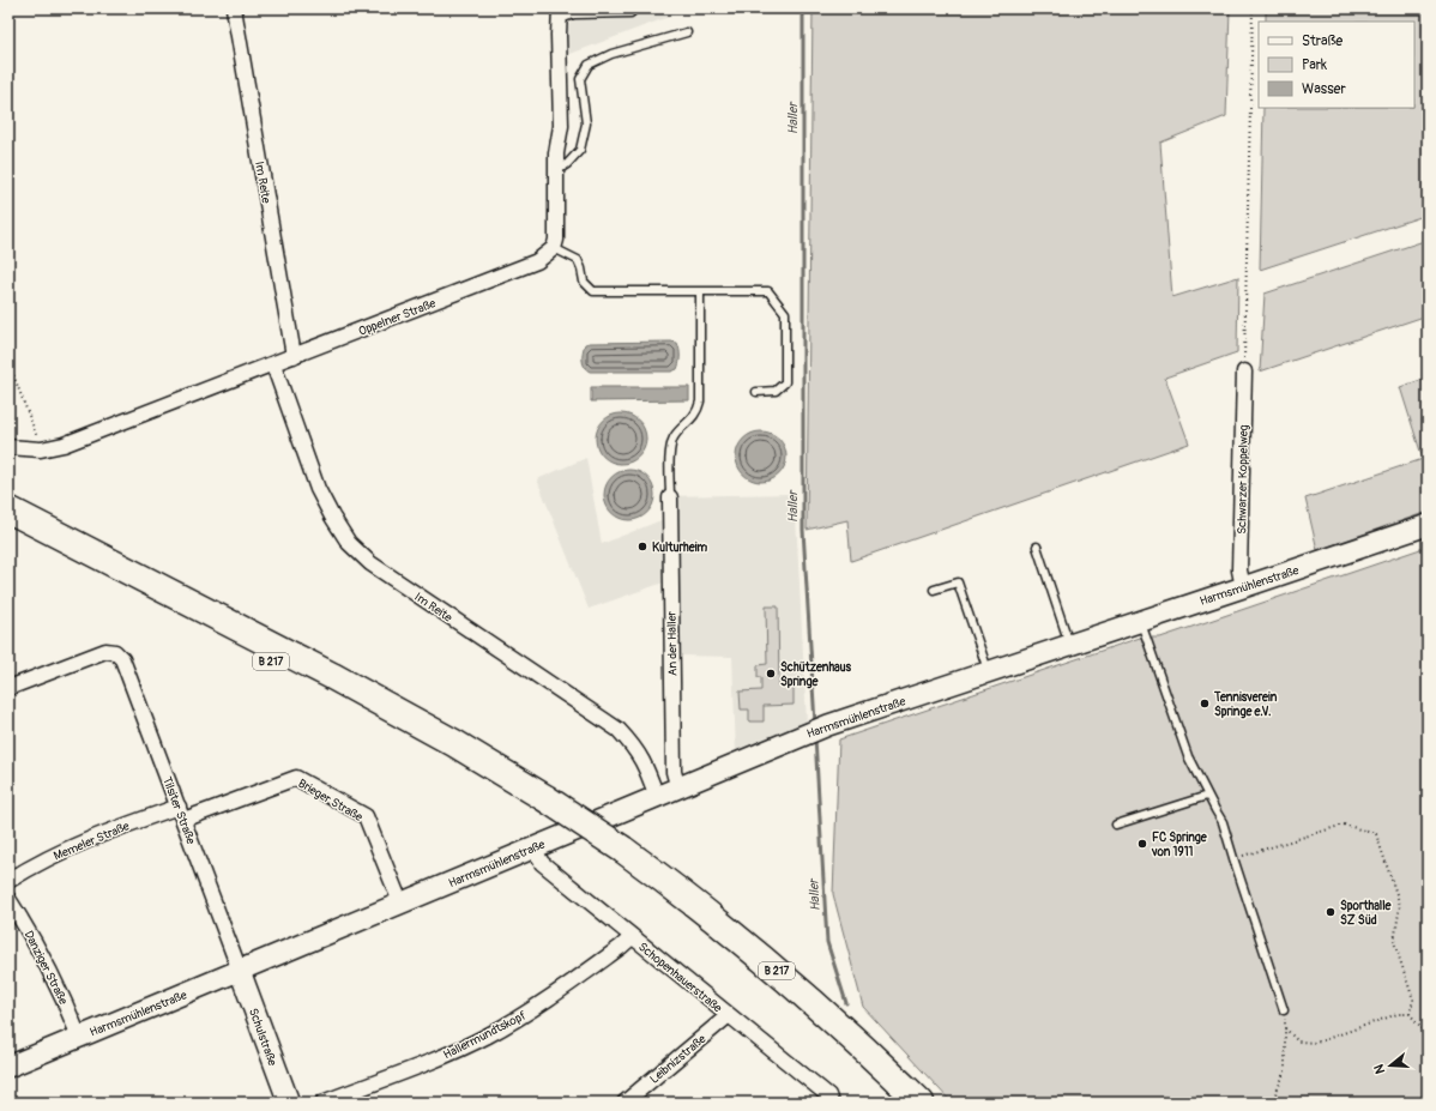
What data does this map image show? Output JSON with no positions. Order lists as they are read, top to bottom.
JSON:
{
  "streets": {
    "highway": ["B 217"],
    "street": [
      "Im Reite",
      "Oppelner Straße",
      "Schwarzer Koppelweg",
      "Harmsmühlenstraße",
      "An der Haller",
      "Brieger Straße",
      "Tilsiter Straße",
      "Memeler Straße",
      "Danziger Straße",
      "Schopenhauerstraße",
      "Hallermundtskopf",
      "Schulstraße",
      "Leibnizstraße"
    ]
  },
  "crossings": [
    ["Im Reite", "Oppelner Straße"],
    ["Im Reite", "Harmsmühlenstraße"],
    ["Schwarzer Koppelweg", "Harmsmühlenstraße"],
    ["Harmsmühlenstraße", "An der Haller"],
    ["Harmsmühlenstraße", "Brieger Straße"],
    ["Harmsmühlenstraße", "Tilsiter Straße"],
    ["Harmsmühlenstraße", "Danziger Straße"],
    ["Harmsmühlenstraße", "Schopenhauerstraße"],
    ["Harmsmühlenstraße", "Schulstraße"],
    ["Brieger Straße", "Tilsiter Straße"],
    ["Brieger Straße", "Memeler Straße"],
    ["Tilsiter Straße", "Memeler Straße"],
    ["Tilsiter Straße", "Schulstraße"],
    ["Schopenhauerstraße", "Hallermundtskopf"],
    ["Schopenhauerstraße", "Leibnizstraße"]
  ],
  "water": ["Haller"],
  "places": [
    "Kulturheim",
    "Schützenhaus Springe",
    "Tennisverein Springe e.V.",
    "FC Springe von 1911",
    "Sporthalle SZ Süd"
  ],
  "legend": ["Straße", "Park", "Wasser"],
  "north": "left"
}
